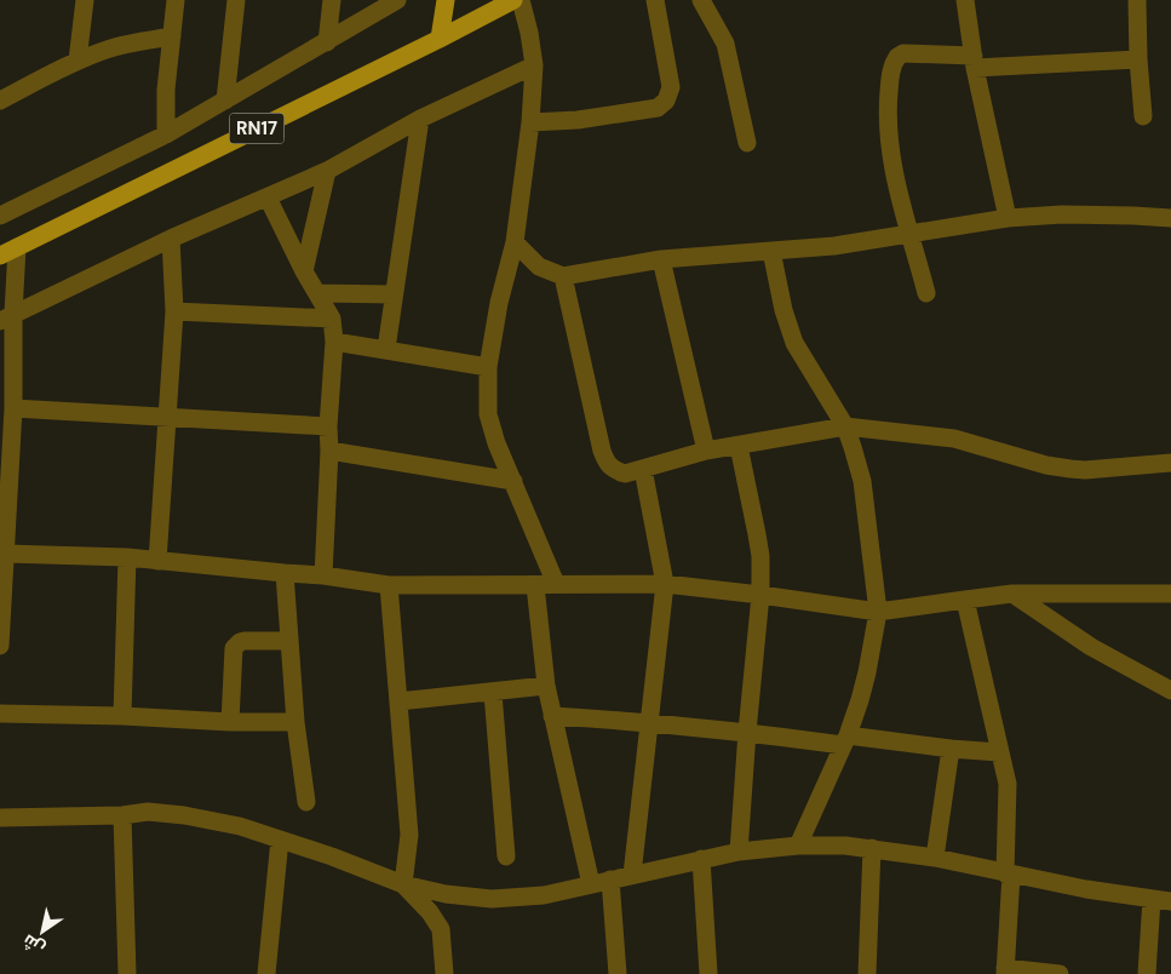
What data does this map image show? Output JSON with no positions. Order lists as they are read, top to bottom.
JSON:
{
  "streets": {
    "main road": ["RN17"]
  },
  "north": "bottom left"
}
